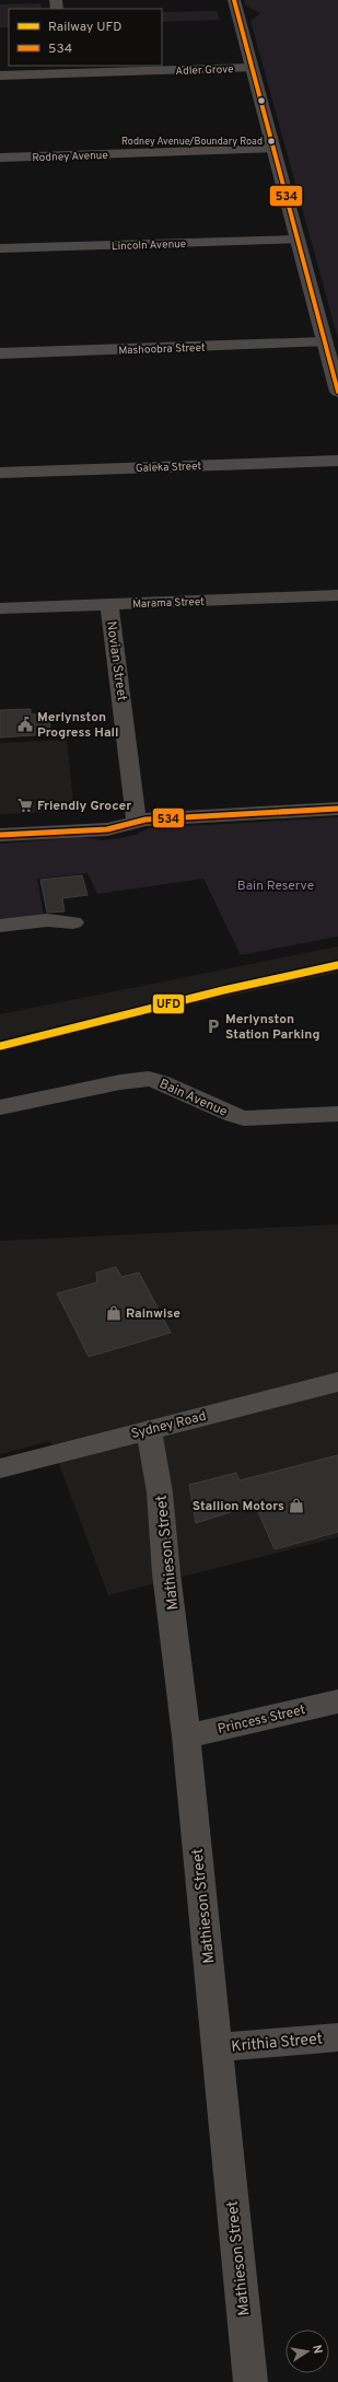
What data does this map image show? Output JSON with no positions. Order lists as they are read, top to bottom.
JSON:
{
  "streets": {
    "highway": ["Sydney Road"],
    "street": [
      "Adler Grove",
      "Rodney Avenue",
      "Lincoln Avenue",
      "Mashoobra Street",
      "Galeka Street",
      "Marama Street",
      "Novian Street",
      "Bain Avenue",
      "Mathieson Street",
      "Princess Street",
      "Krithia Street"
    ]
  },
  "crossings": [
    ["Marama Street", "Novian Street"],
    ["Sydney Road", "Mathieson Street"],
    ["Mathieson Street", "Princess Street"],
    ["Mathieson Street", "Krithia Street"]
  ],
  "parks": ["Bain Reserve"],
  "places": {
    "other": ["Rodney Avenue/Boundary Road"],
    "public building": ["Merlynston Progress Hall"],
    "supermarket": ["Friendly Grocer"],
    "parking": ["Merlynston Station Parking"],
    "shop": ["Rainwise", "Stallion Motors"]
  },
  "lines": ["transit line 534", "rail line UFD"],
  "legend": ["Railway UFD", "534"],
  "north": "right"
}
